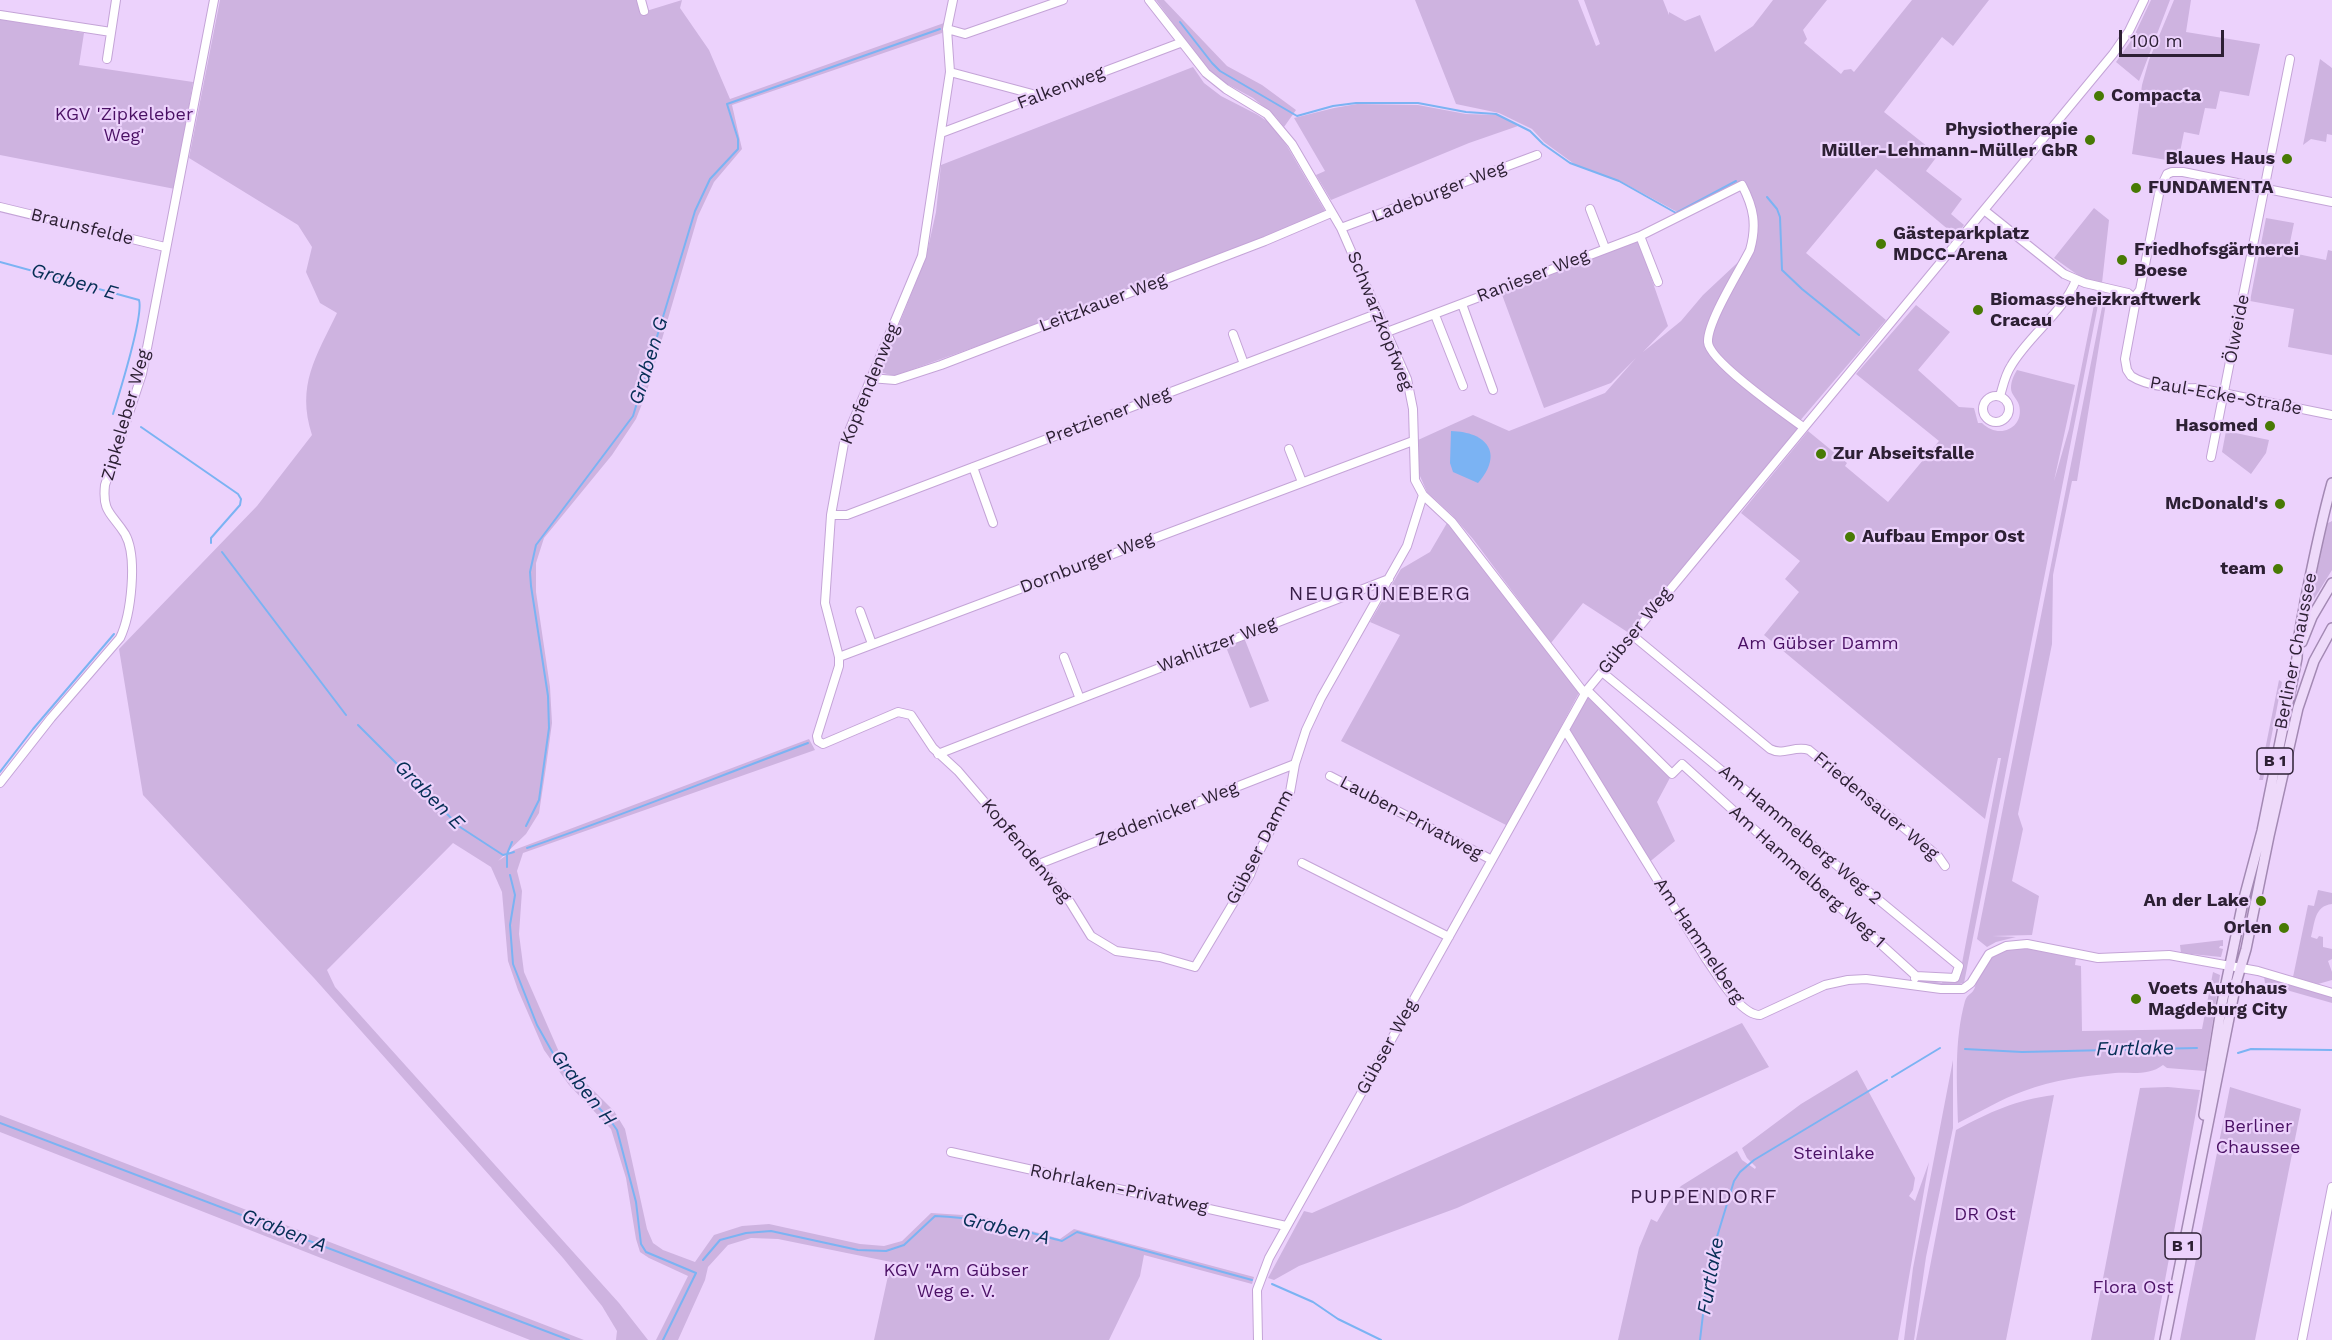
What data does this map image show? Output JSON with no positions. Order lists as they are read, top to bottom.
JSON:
{
  "streets": {
    "main road": ["Berliner Chaussee", "B 1"],
    "street": [
      "Falkenweg",
      "Ladeburger Weg",
      "Braunsfelde",
      "Ranieser Weg",
      "Leitzkauer Weg",
      "Schwarzkopfweg",
      "Ölweide",
      "Kopfendenweg",
      "Paul-Ecke-Straße",
      "Zipkeleber Weg",
      "Pretziener Weg",
      "Dornburger Weg",
      "Gübser Weg",
      "Wahlitzer Weg",
      "Friedensauer Weg",
      "Zeddenicker Weg",
      "Lauben-Privatweg",
      "Am Hammelberg Weg 2",
      "Gübser Damm",
      "Am Hammelberg Weg 1",
      "Am Hammelberg",
      "Rohrlaken-Privatweg"
    ]
  },
  "crossings": [
    ["Falkenweg", "Schwarzkopfweg"],
    ["Falkenweg", "Kopfendenweg"],
    ["Ladeburger Weg", "Schwarzkopfweg"],
    ["Braunsfelde", "Zipkeleber Weg"],
    ["Ranieser Weg", "Schwarzkopfweg"],
    ["Ranieser Weg", "Gübser Weg"],
    ["Leitzkauer Weg", "Schwarzkopfweg"],
    ["Leitzkauer Weg", "Kopfendenweg"],
    ["Schwarzkopfweg", "Pretziener Weg"],
    ["Schwarzkopfweg", "Dornburger Weg"],
    ["Schwarzkopfweg", "Gübser Weg"],
    ["Schwarzkopfweg", "Gübser Damm"],
    ["Schwarzkopfweg", "Am Hammelberg Weg 1"],
    ["Ölweide", "Paul-Ecke-Straße"],
    ["Kopfendenweg", "Pretziener Weg"],
    ["Kopfendenweg", "Dornburger Weg"],
    ["Kopfendenweg", "Wahlitzer Weg"],
    ["Kopfendenweg", "Zeddenicker Weg"],
    ["Kopfendenweg", "Gübser Damm"],
    ["Gübser Weg", "Friedensauer Weg"],
    ["Gübser Weg", "Lauben-Privatweg"],
    ["Gübser Weg", "Am Hammelberg Weg 2"],
    ["Gübser Weg", "Am Hammelberg Weg 1"],
    ["Gübser Weg", "Am Hammelberg"],
    ["Gübser Weg", "Rohrlaken-Privatweg"],
    ["Wahlitzer Weg", "Gübser Damm"],
    ["Berliner Chaussee", "B 1"],
    ["Berliner Chaussee", "Am Hammelberg"],
    ["Zeddenicker Weg", "Gübser Damm"],
    ["Am Hammelberg Weg 2", "Am Hammelberg Weg 1"]
  ],
  "districts": ["NEUGRÜNEBERG", "PUPPENDORF"],
  "water": [
    "Graben E",
    "Graben G",
    "Furtlake",
    "Graben H",
    "Graben A"
  ],
  "parks": [
    "KGV 'Zipkeleber Weg'",
    "Am Gübser Damm",
    "Berliner Chaussee",
    "Steinlake",
    "DR Ost",
    "KGV \"Am Gübser Weg e. V.",
    "Flora Ost"
  ],
  "places": [
    "Compacta",
    "Physiotherapie Müller-Lehmann-Müller GbR",
    "Blaues Haus",
    "FUNDAMENTA",
    "Gästeparkplatz MDCC-Arena",
    "Friedhofsgärtnerei Boese",
    "Biomasseheizkraftwerk Cracau",
    "Hasomed",
    "Zur Abseitsfalle",
    "McDonald's",
    "Aufbau Empor Ost",
    "team",
    "An der Lake",
    "Orlen",
    "Voets Autohaus Magdeburg City"
  ],
  "scale_bar": "100 m"
}
